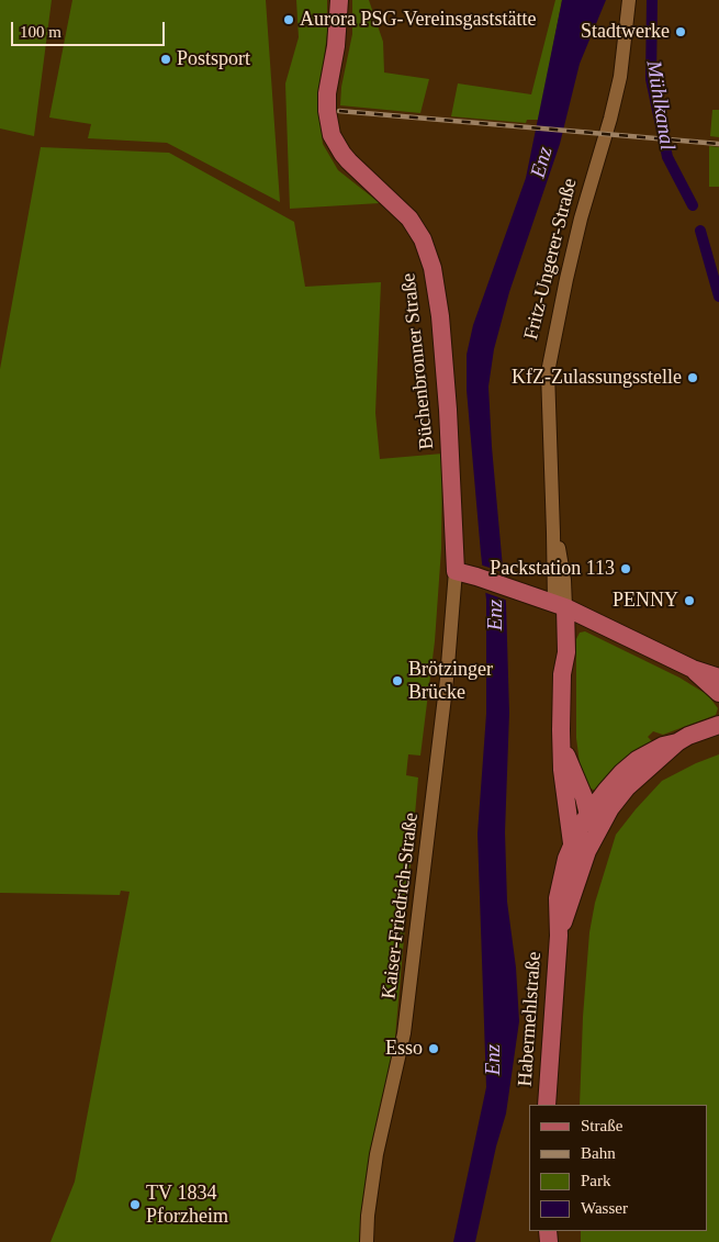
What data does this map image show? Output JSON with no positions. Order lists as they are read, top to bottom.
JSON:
{
  "streets": {
    "main road": ["Fritz-Ungerer-Straße", "Büchenbronner Straße", "Habermehlstraße"],
    "street": ["Kaiser-Friedrich-Straße"]
  },
  "crossings": [
    ["Fritz-Ungerer-Straße", "Habermehlstraße"],
    ["Büchenbronner Straße", "Kaiser-Friedrich-Straße"]
  ],
  "water": ["Mühlkanal", "Enz"],
  "places": [
    "Aurora PSG-Vereinsgaststätte",
    "Stadtwerke",
    "Postsport",
    "KfZ-Zulassungsstelle",
    "Packstation 113",
    "PENNY",
    "Brötzinger Brücke",
    "Esso",
    "TV 1834 Pforzheim"
  ],
  "legend": [
    "Straße",
    "Bahn",
    "Park",
    "Wasser"
  ],
  "scale_bar": "100 m"
}
